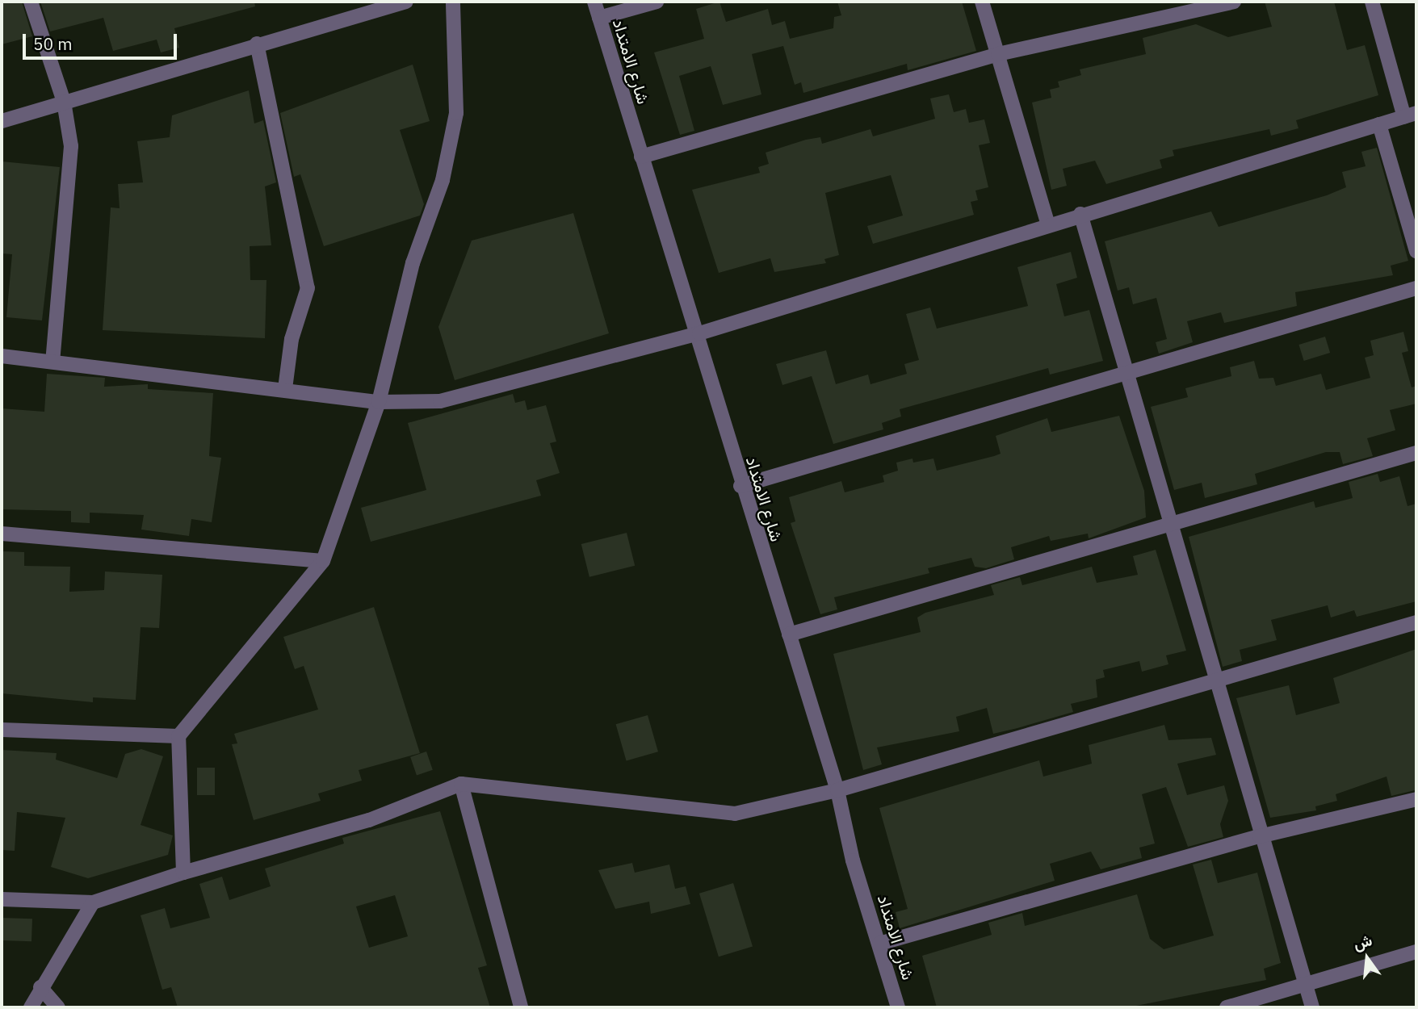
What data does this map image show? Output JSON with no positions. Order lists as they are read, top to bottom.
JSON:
{
  "streets": {
    "street": ["شارع الامتداد"]
  },
  "scale_bar": "50 m",
  "north": "top"
}
